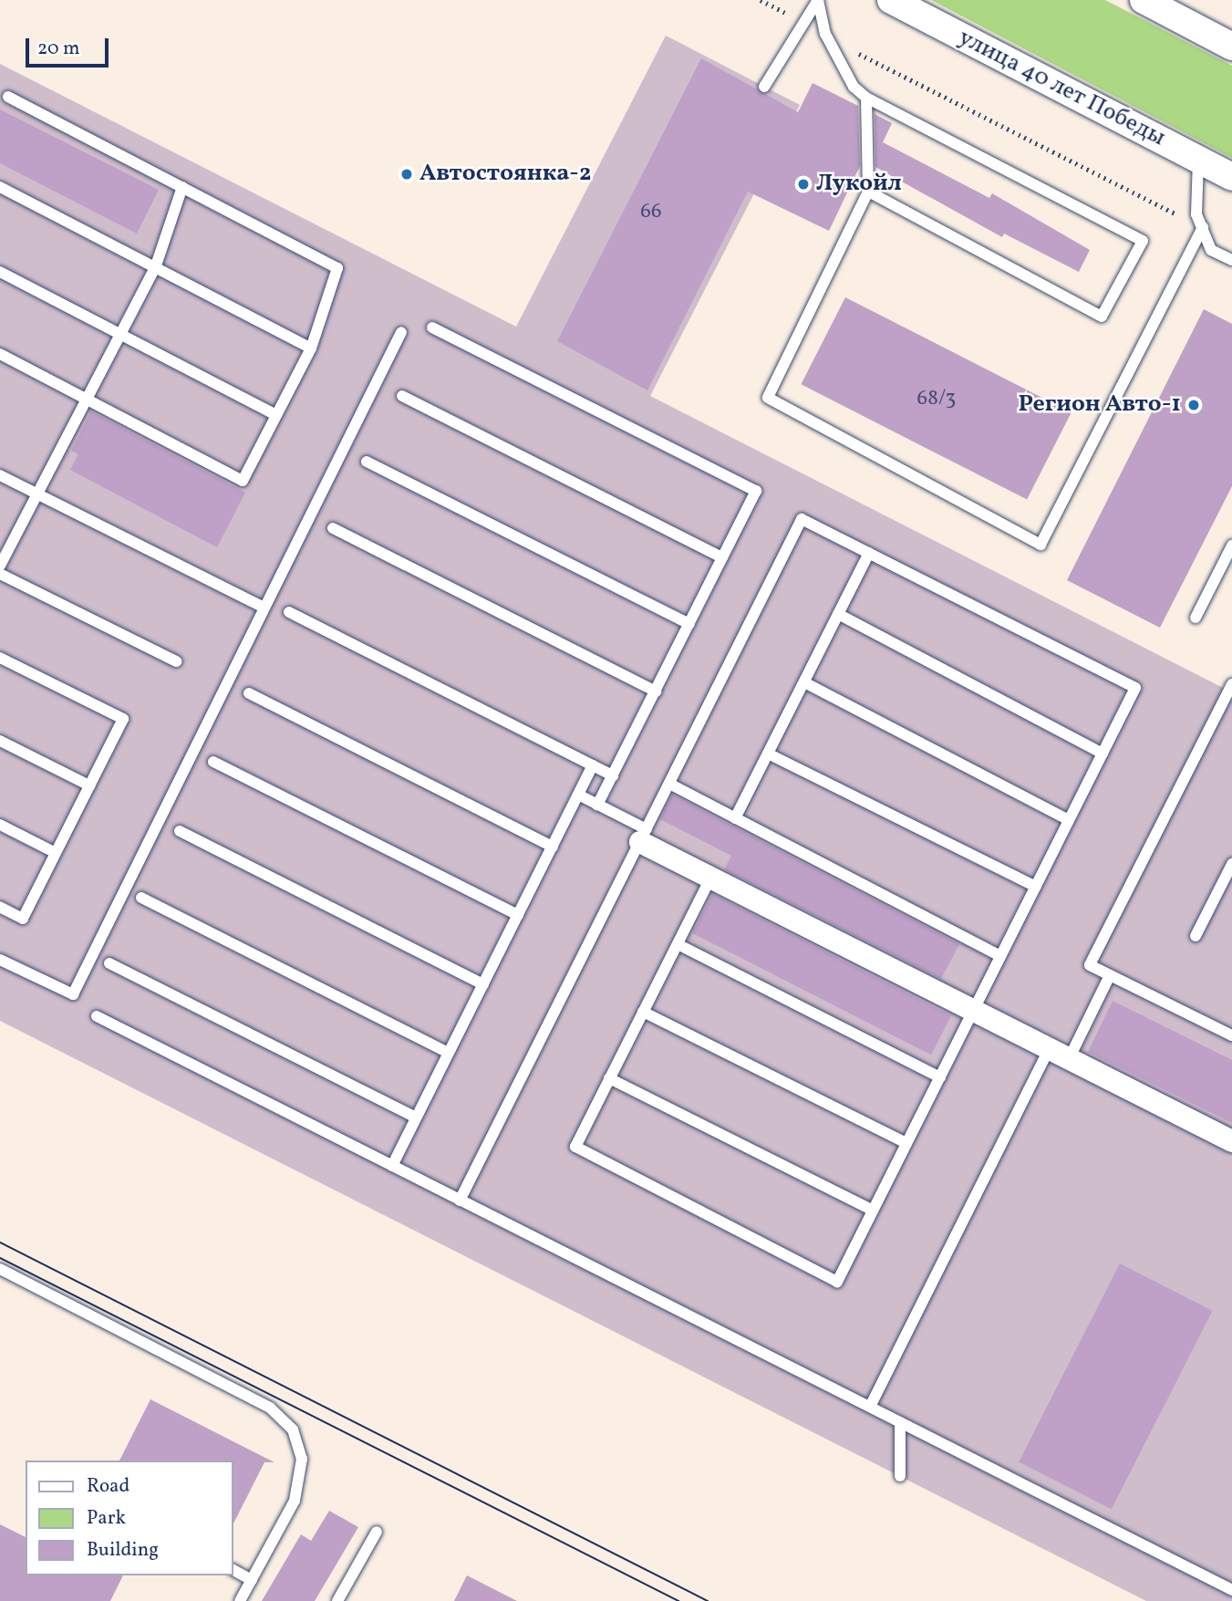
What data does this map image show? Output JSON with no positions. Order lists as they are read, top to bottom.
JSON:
{
  "streets": {
    "street": ["улица 40 лет Победы"]
  },
  "places": ["Автостоянка-2", "Лукойл", "Регион Авто-1"],
  "house_numbers": ["66", "68/3"],
  "legend": ["Road", "Park", "Building"],
  "scale_bar": "20 m"
}
